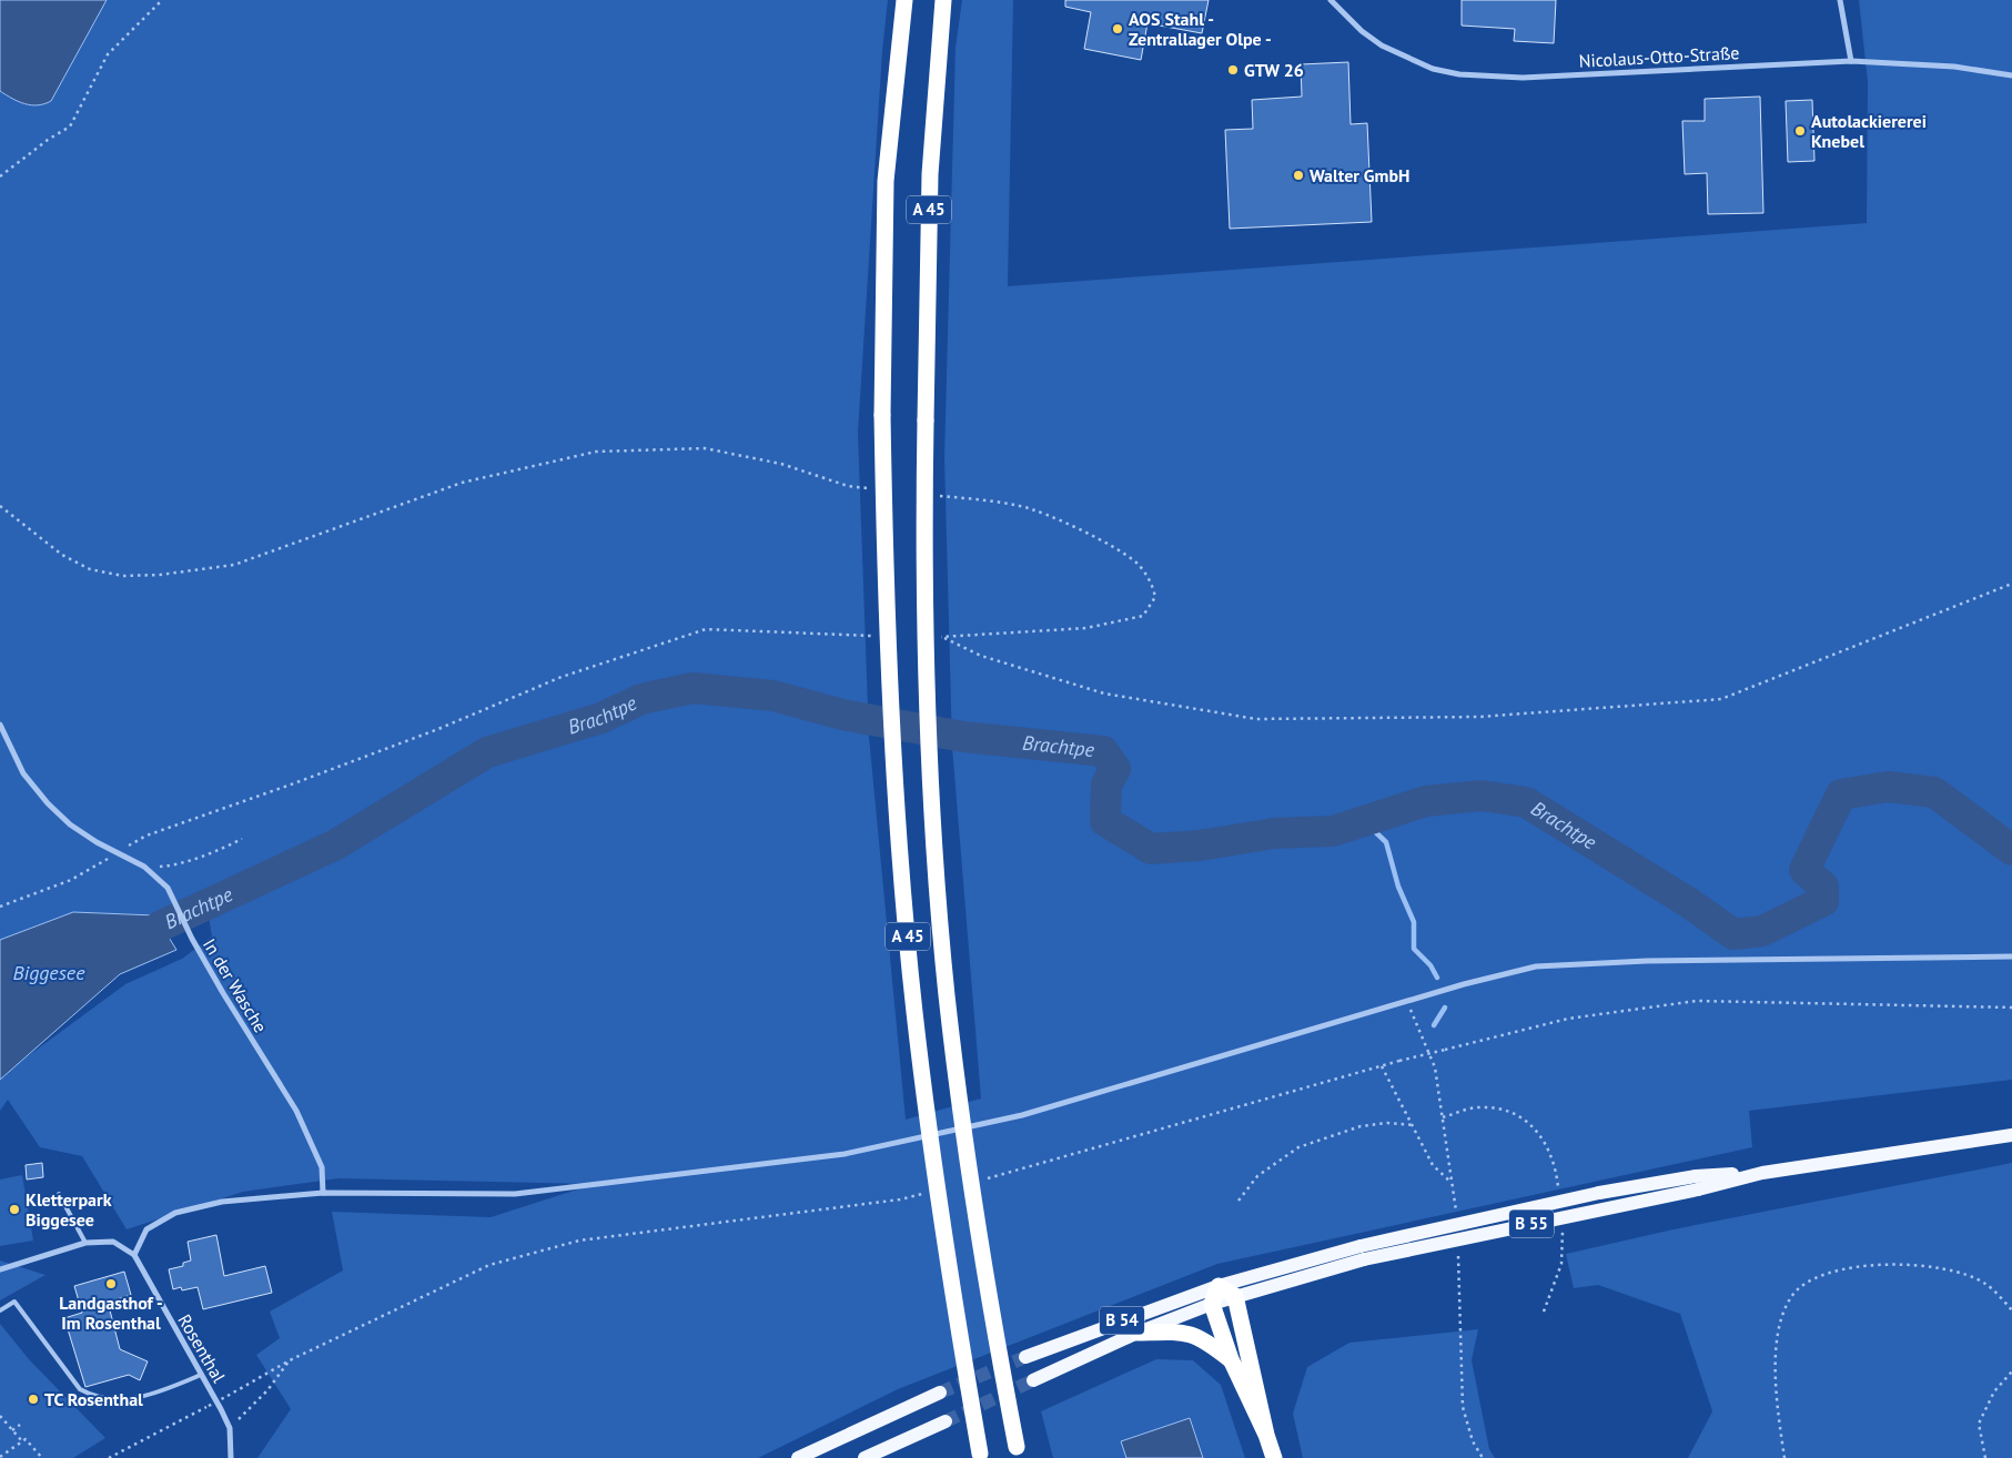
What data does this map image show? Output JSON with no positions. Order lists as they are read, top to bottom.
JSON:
{
  "streets": {
    "highway": ["A 45"],
    "main road": ["B 55", "B 54"],
    "street": ["Nicolaus-Otto-Straße", "In der Wasche", "Rosenthal"]
  },
  "crossings": [
    ["B 55", "B 54"]
  ],
  "water": ["Brachtpe", "Biggesee"],
  "places": [
    "AOS Stahl - Zentrallager Olpe -",
    "GTW 26",
    "Autolackiererei Knebel",
    "Walter GmbH",
    "Kletterpark Biggesee",
    "Landgasthof - Im Rosenthal",
    "TC Rosenthal"
  ]
}
